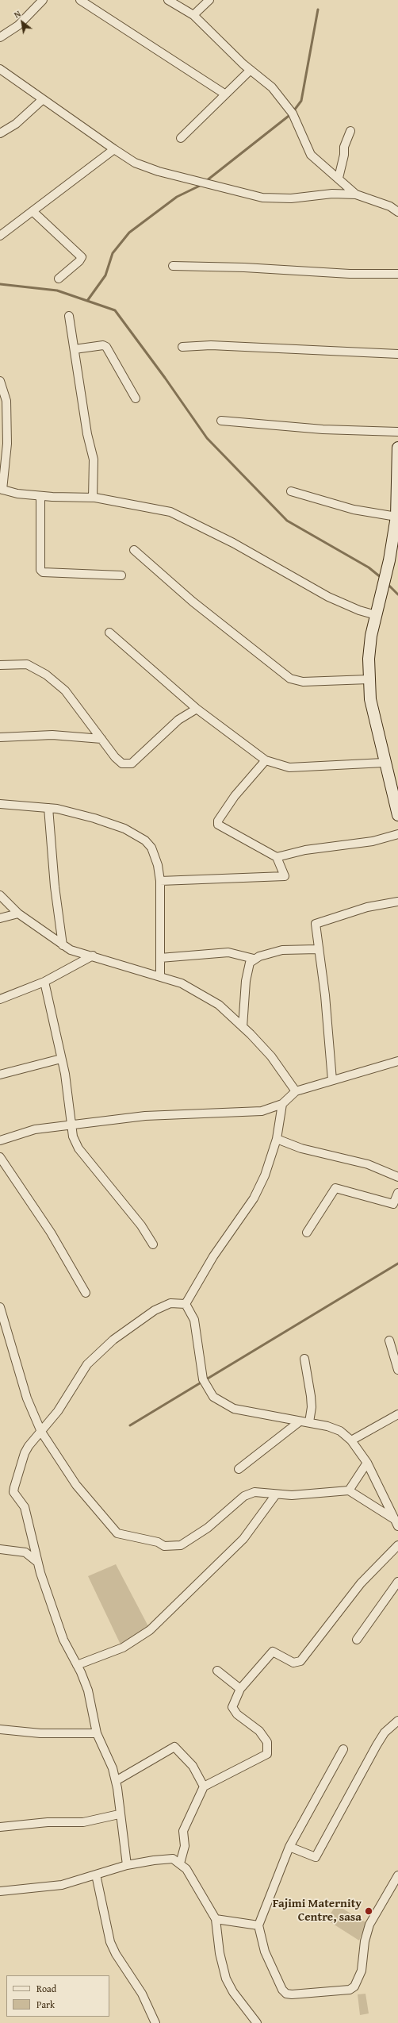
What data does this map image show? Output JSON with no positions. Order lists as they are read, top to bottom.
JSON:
{
  "places": ["Fajimi Maternity Centre, sasa"],
  "legend": ["Road", "Park"],
  "north": "top left"
}
